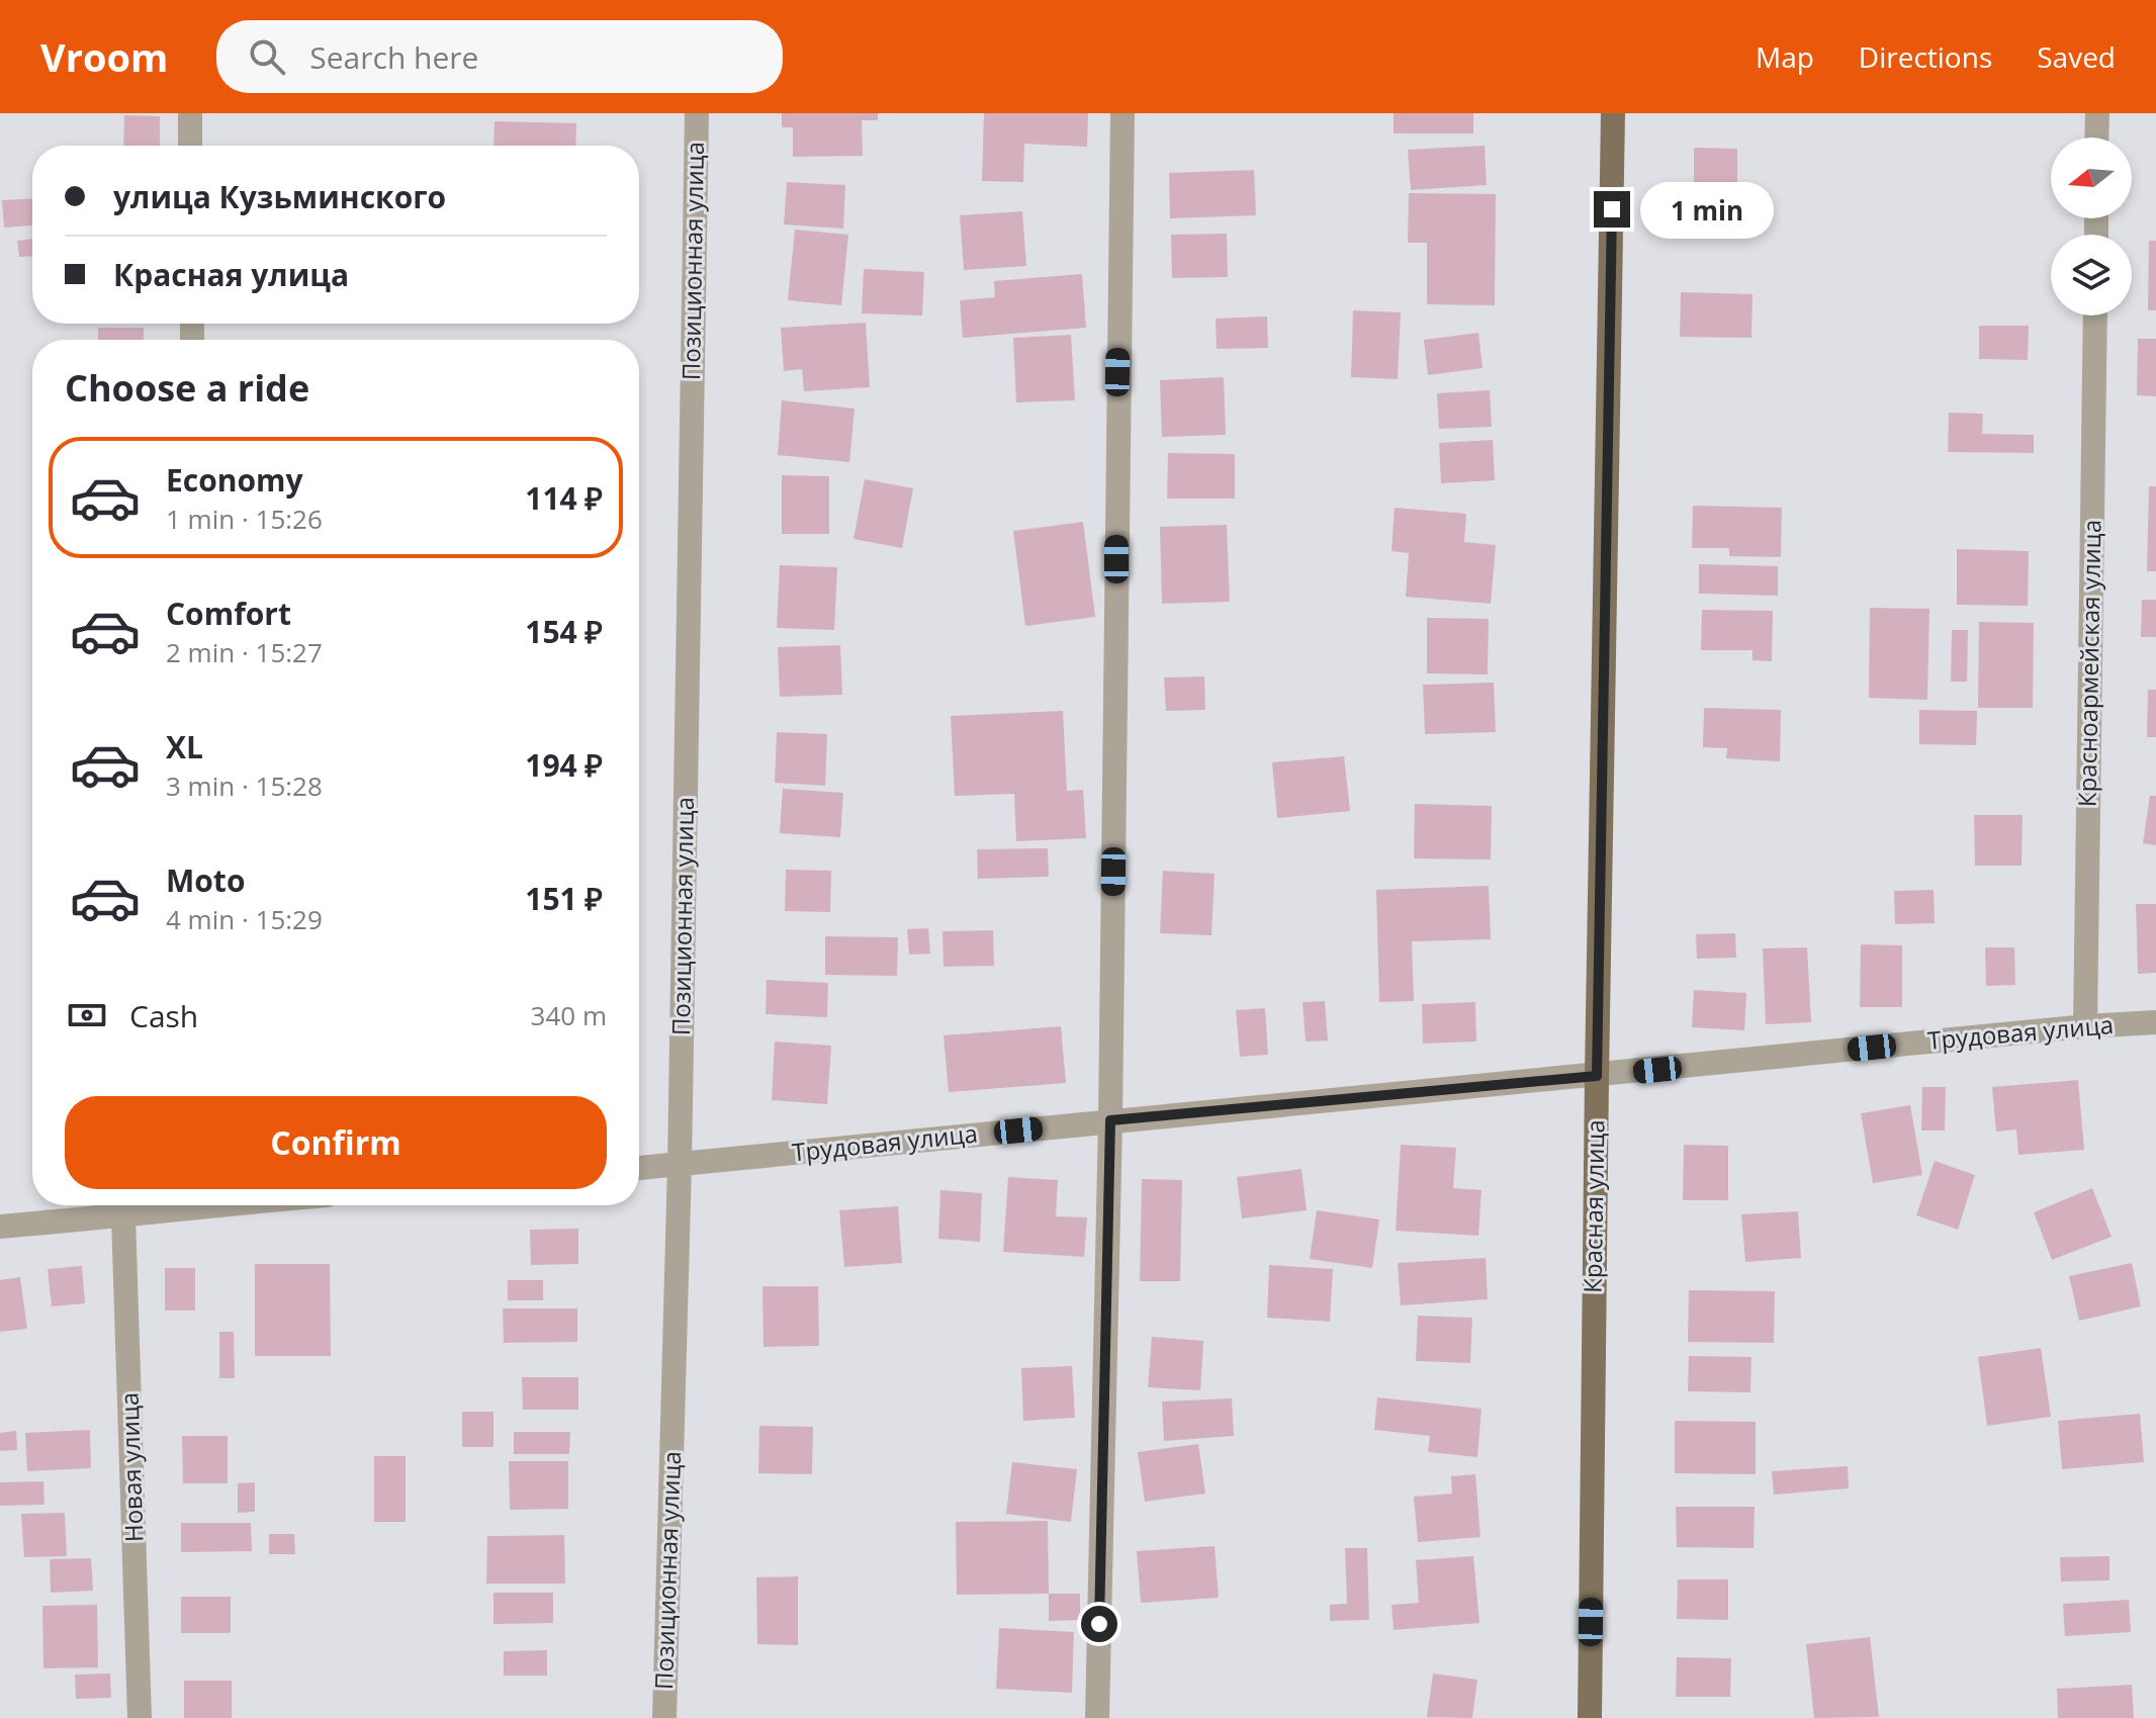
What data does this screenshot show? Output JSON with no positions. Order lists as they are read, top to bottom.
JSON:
{
  "streets": {
    "main road": ["Красная улица"],
    "street": [
      "Позиционная улица",
      "Красноармейская улица",
      "Трудовая улица",
      "Новая улица"
    ]
  },
  "crossings": [
    ["Позиционная улица", "Трудовая улица"],
    ["Красноармейская улица", "Трудовая улица"],
    ["Трудовая улица", "Красная улица"]
  ],
  "north": "left",
  "page": {
    "header": "Vroom",
    "search": "Search here",
    "nav": ["Map", "Directions", "Saved"],
    "banner": ["улица Кузьминского", "Красная улица"],
    "bubble": "1 min",
    "heading": "Choose a ride",
    "list": [
      {
        "name": "Economy",
        "note": "1 min · 15:26",
        "value": "114 ₽"
      },
      {
        "name": "Comfort",
        "note": "2 min · 15:27",
        "value": "154 ₽"
      },
      {
        "name": "XL",
        "note": "3 min · 15:28",
        "value": "194 ₽"
      },
      {
        "name": "Moto",
        "note": "4 min · 15:29",
        "value": "151 ₽"
      }
    ],
    "pay": ["Cash", "340 m"],
    "buttons": "Confirm"
  }
}
